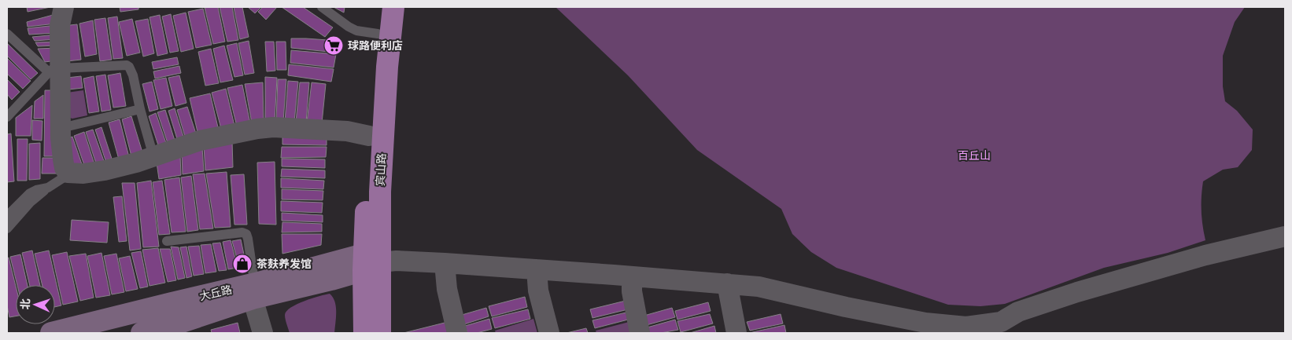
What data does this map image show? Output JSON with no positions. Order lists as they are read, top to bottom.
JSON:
{
  "streets": {
    "main road": ["宾山路", "大丘路"]
  },
  "crossings": [
    ["宾山路", "大丘路"]
  ],
  "parks": ["百丘山"],
  "places": {
    "supermarket": ["球路便利店"],
    "shop": ["茶麸养发馆"]
  },
  "north": "left"
}
